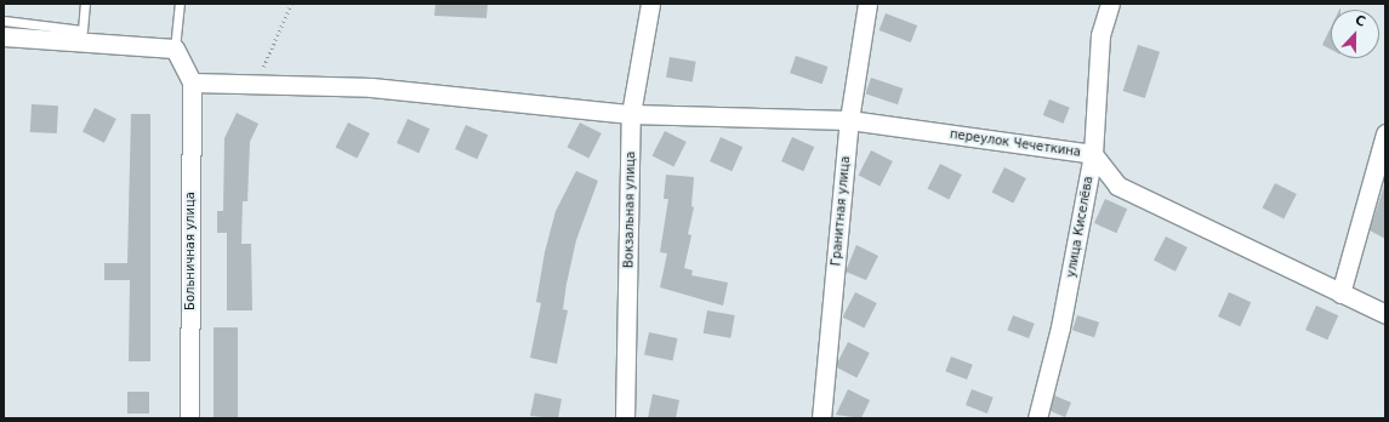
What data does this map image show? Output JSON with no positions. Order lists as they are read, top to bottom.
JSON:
{
  "streets": {
    "street": [
      "переулок Чечеткина",
      "Вокзальная улица",
      "Гранитная улица",
      "улица Киселёва",
      "Больничная улица"
    ]
  },
  "crossings": [
    ["переулок Чечеткина", "Вокзальная улица"],
    ["переулок Чечеткина", "Гранитная улица"],
    ["переулок Чечеткина", "улица Киселёва"],
    ["переулок Чечеткина", "Больничная улица"]
  ],
  "north": "top"
}
